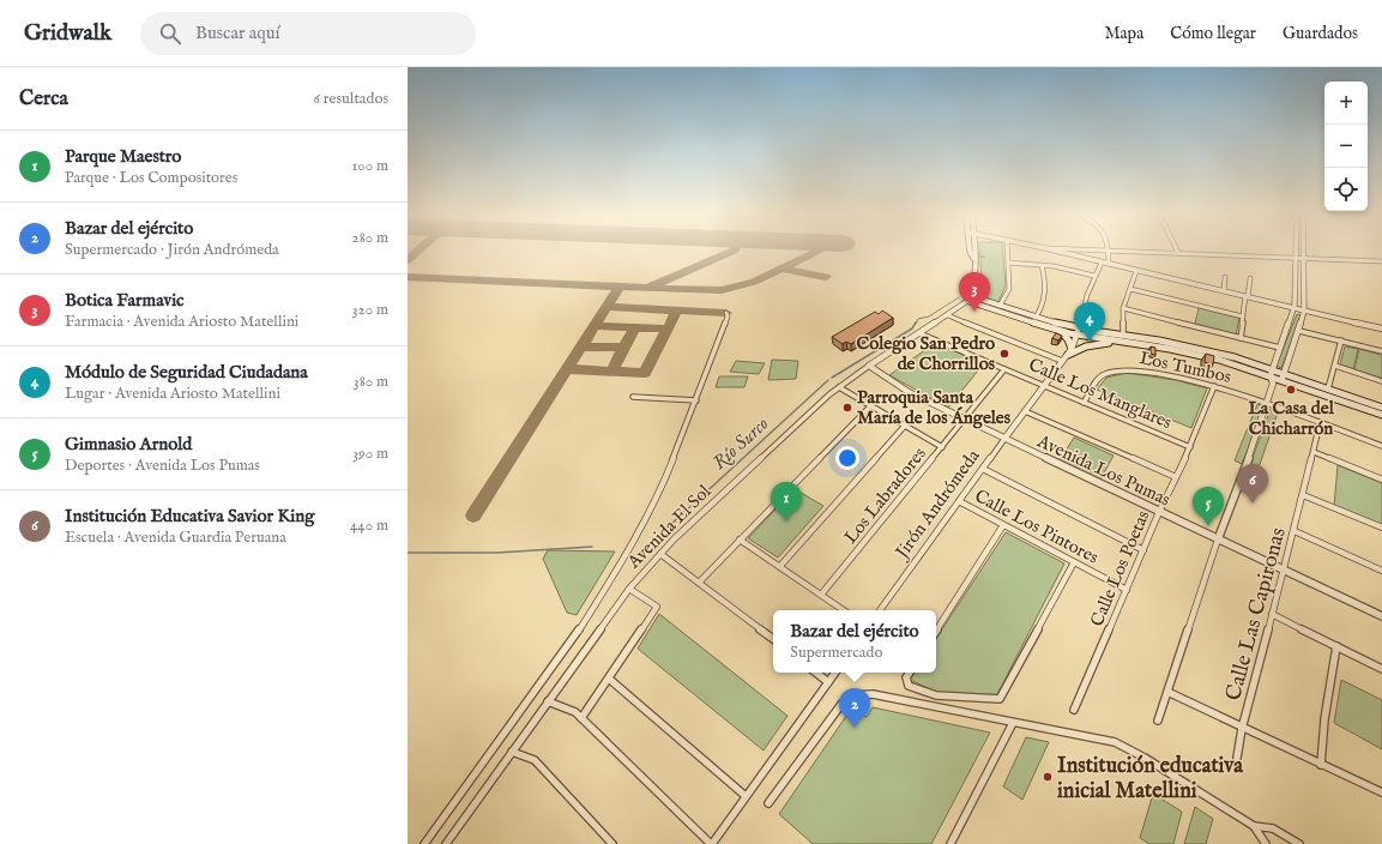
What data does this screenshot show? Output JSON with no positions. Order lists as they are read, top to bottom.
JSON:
{
  "streets": {
    "street": [
      "Los Tumbos",
      "Calle Los Manglares",
      "Avenida Los Pumas",
      "Los Labradores",
      "Jirón Andrómeda",
      "Avenida El Sol",
      "Calle Los Pintores",
      "Calle Los Poetas",
      "Calle Las Capironas"
    ]
  },
  "crossings": [
    ["Los Tumbos", "Calle Los Manglares"],
    ["Los Tumbos", "Calle Los Poetas"],
    ["Los Tumbos", "Calle Las Capironas"],
    ["Calle Los Manglares", "Los Labradores"],
    ["Calle Los Manglares", "Jirón Andrómeda"],
    ["Calle Los Manglares", "Avenida El Sol"],
    ["Calle Los Manglares", "Calle Los Poetas"],
    ["Avenida Los Pumas", "Los Labradores"],
    ["Avenida Los Pumas", "Jirón Andrómeda"],
    ["Avenida Los Pumas", "Avenida El Sol"],
    ["Avenida Los Pumas", "Calle Los Poetas"],
    ["Avenida Los Pumas", "Calle Las Capironas"],
    ["Jirón Andrómeda", "Calle Los Pintores"],
    ["Calle Los Pintores", "Calle Los Poetas"]
  ],
  "water": ["Río Surco"],
  "places": [
    "Colegio San Pedro de Chorrillos",
    "La Casa del Chicharrón",
    "Parroquia Santa María de los Ángeles",
    "Institución educativa inicial Matellini"
  ],
  "page": {
    "header": "Gridwalk",
    "search": "Buscar aquí",
    "nav": ["Mapa", "Cómo llegar", "Guardados"],
    "heading": ["Cerca", "6 resultados"],
    "map_buttons": ["+", "−"],
    "list": [
      {
        "mark": "1",
        "name": "Parque Maestro",
        "note": "Parque · Los Compositores",
        "value": "100 m"
      },
      {
        "mark": "2",
        "name": "Bazar del ejército",
        "note": "Supermercado · Jirón Andrómeda",
        "value": "280 m"
      },
      {
        "mark": "3",
        "name": "Botica Farmavic",
        "note": "Farmacia · Avenida Ariosto Matellini",
        "value": "320 m"
      },
      {
        "mark": "4",
        "name": "Módulo de Seguridad Ciudadana",
        "note": "Lugar · Avenida Ariosto Matellini",
        "value": "380 m"
      },
      {
        "mark": "5",
        "name": "Gimnasio Arnold",
        "note": "Deportes · Avenida Los Pumas",
        "value": "390 m"
      },
      {
        "mark": "6",
        "name": "Institución Educativa Savior King",
        "note": "Escuela · Avenida Guardia Peruana",
        "value": "440 m"
      }
    ],
    "pins": [
      "3",
      "4",
      "6",
      "1",
      "5",
      "2"
    ],
    "popup": ["Bazar del ejército", "Supermercado"]
  }
}
